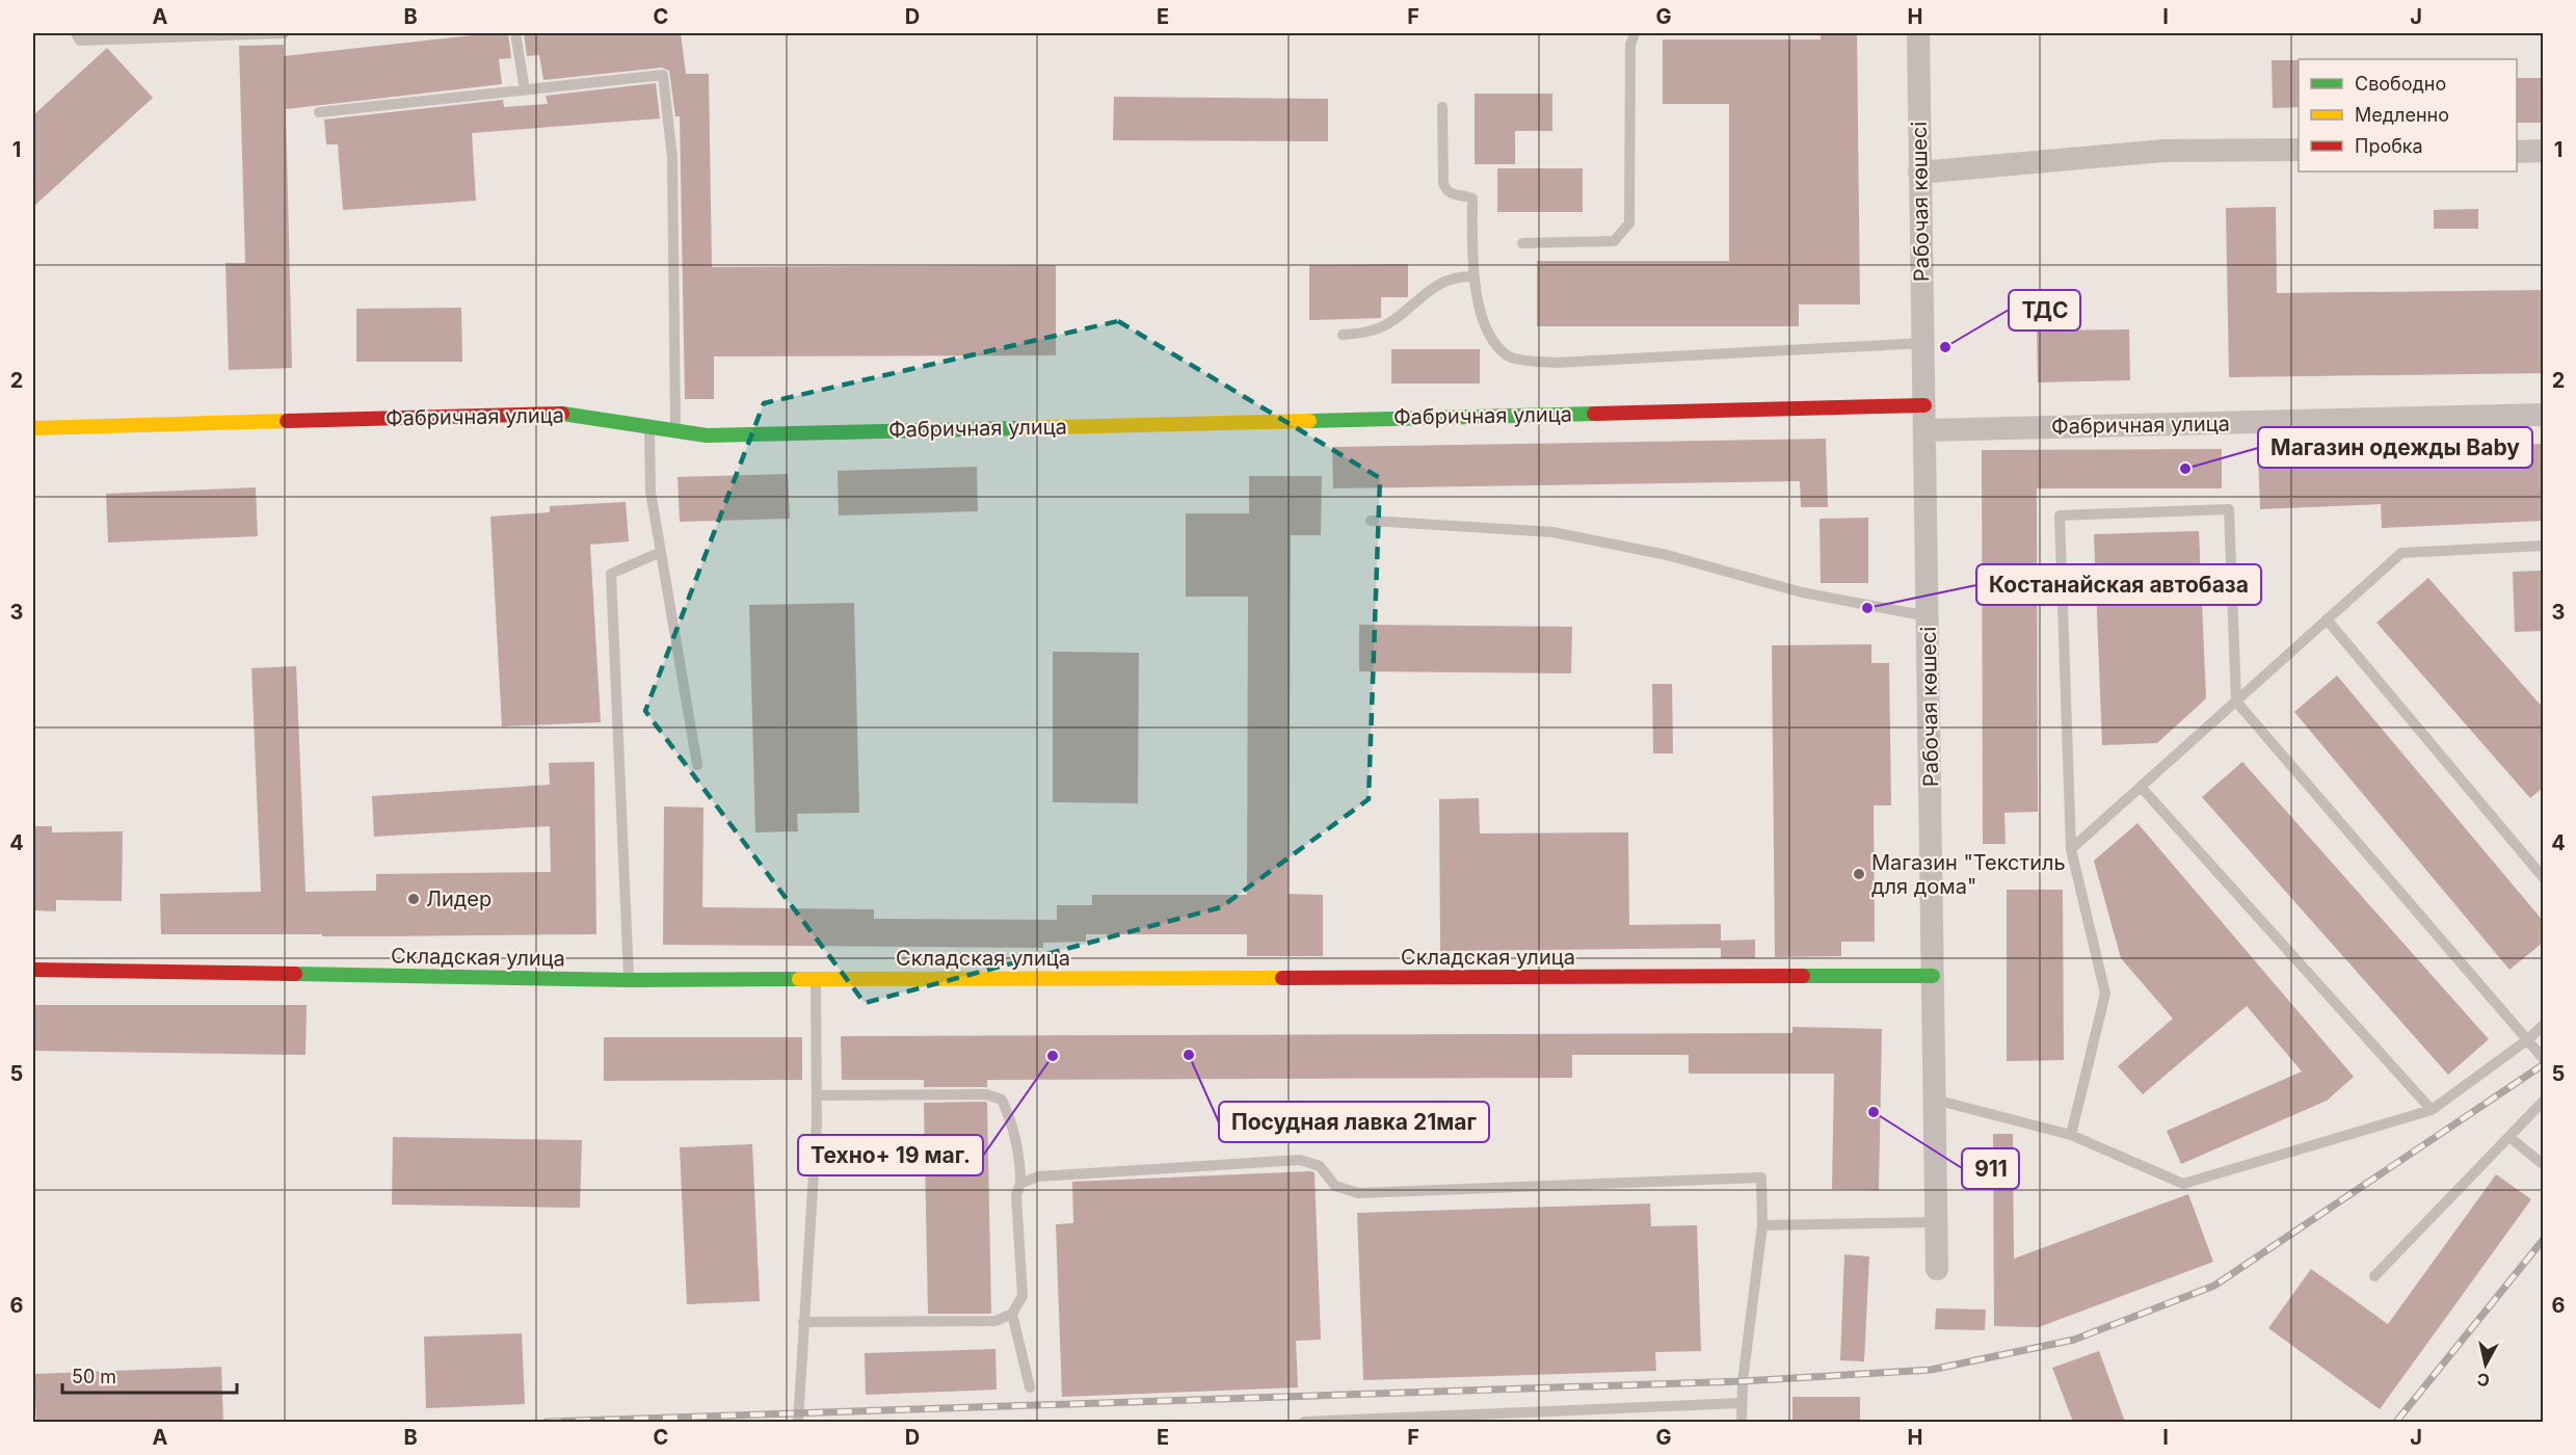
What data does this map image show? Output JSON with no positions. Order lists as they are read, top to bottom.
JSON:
{
  "streets": {
    "street": ["Рабочая көшесі", "Фабричная улица", "Складская улица"]
  },
  "crossings": [
    ["Рабочая көшесі", "Фабричная улица"],
    ["Рабочая көшесі", "Складская улица"]
  ],
  "places": [
    "ТДС",
    "Магазин одежды Baby",
    "Костанайская автобаза",
    "Магазин \"Текстиль для дома\"",
    "Лидер",
    "Посудная лавка 21маг",
    "Техно+ 19 маг.",
    "911"
  ],
  "legend": ["Свободно", "Медленно", "Пробка"],
  "scale_bar": "50 m",
  "north": "bottom",
  "grid": {
    "columns": [
      "A",
      "B",
      "C",
      "D",
      "E",
      "F",
      "G",
      "H",
      "I",
      "J"
    ],
    "rows": [
      "1",
      "2",
      "3",
      "4",
      "5",
      "6"
    ]
  }
}
